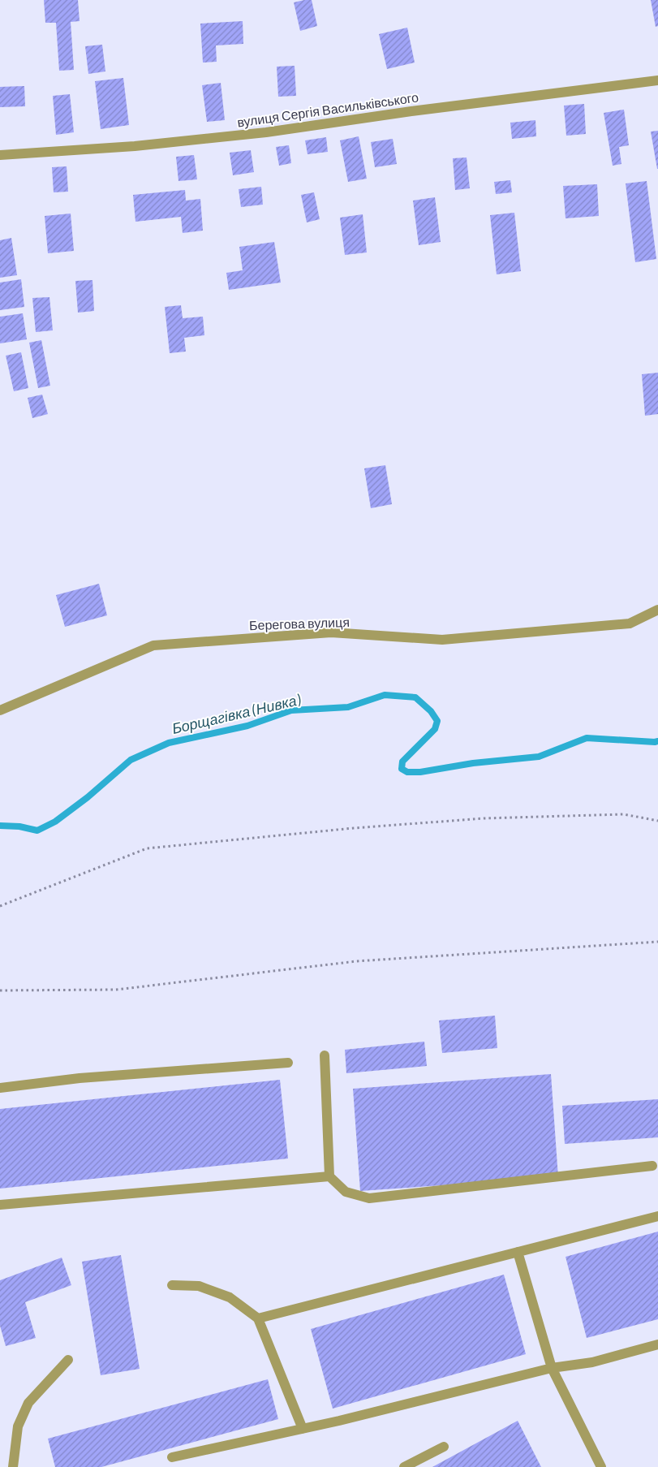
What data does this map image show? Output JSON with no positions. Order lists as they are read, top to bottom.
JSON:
{
  "streets": {
    "street": ["вулиця Сергія Васильківського", "Берегова вулиця"]
  },
  "water": ["Борщагівка (Нивка)"]
}
